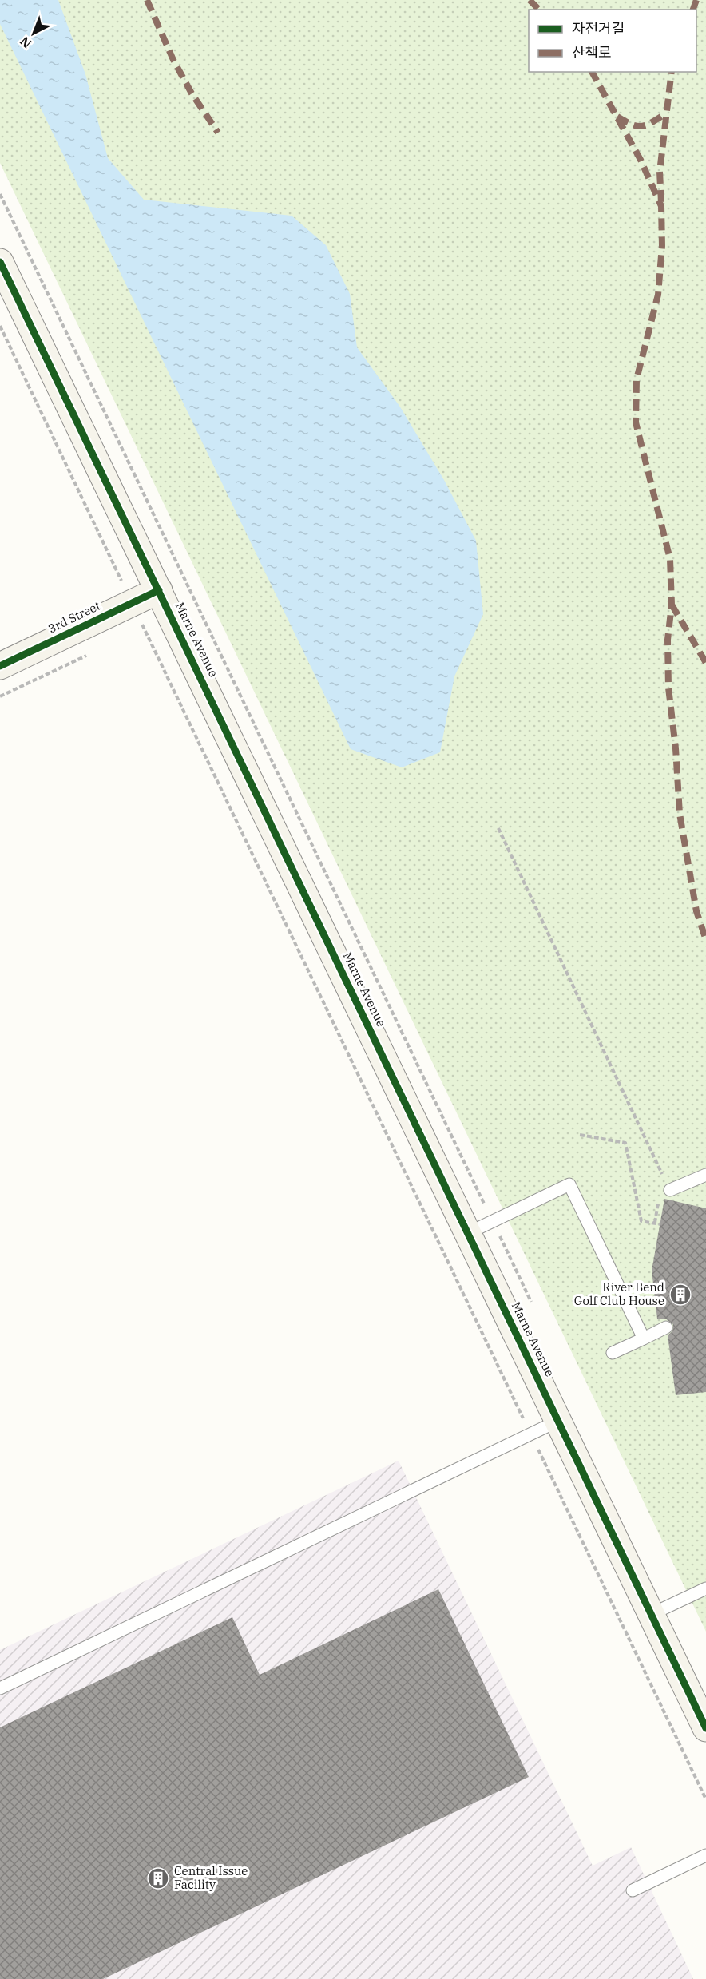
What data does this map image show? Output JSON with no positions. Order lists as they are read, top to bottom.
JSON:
{
  "streets": {
    "street": ["3rd Street", "Marne Avenue"]
  },
  "crossings": [
    ["3rd Street", "Marne Avenue"]
  ],
  "places": {
    "building": ["River Bend Golf Club House", "Central Issue Facility"]
  },
  "legend": ["자전거길", "산책로"],
  "north": "bottom left"
}
